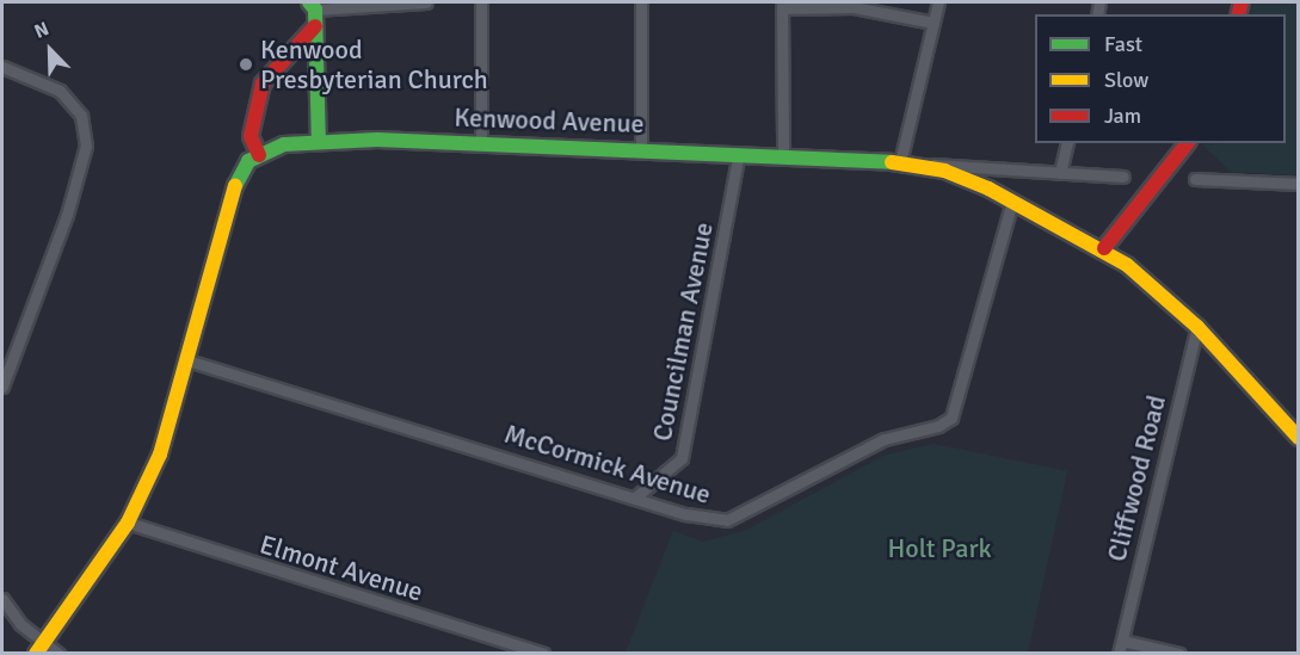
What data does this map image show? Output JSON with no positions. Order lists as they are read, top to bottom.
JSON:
{
  "streets": {
    "main road": ["Kenwood Avenue"],
    "street": [
      "Councilman Avenue",
      "McCormick Avenue",
      "Cliffwood Road",
      "Elmont Avenue"
    ]
  },
  "crossings": [
    ["Kenwood Avenue", "Councilman Avenue"],
    ["Kenwood Avenue", "McCormick Avenue"],
    ["Kenwood Avenue", "Cliffwood Road"],
    ["Councilman Avenue", "McCormick Avenue"]
  ],
  "parks": ["Holt Park"],
  "places": ["Kenwood Presbyterian Church"],
  "legend": ["Fast", "Slow", "Jam"],
  "north": "top left"
}
